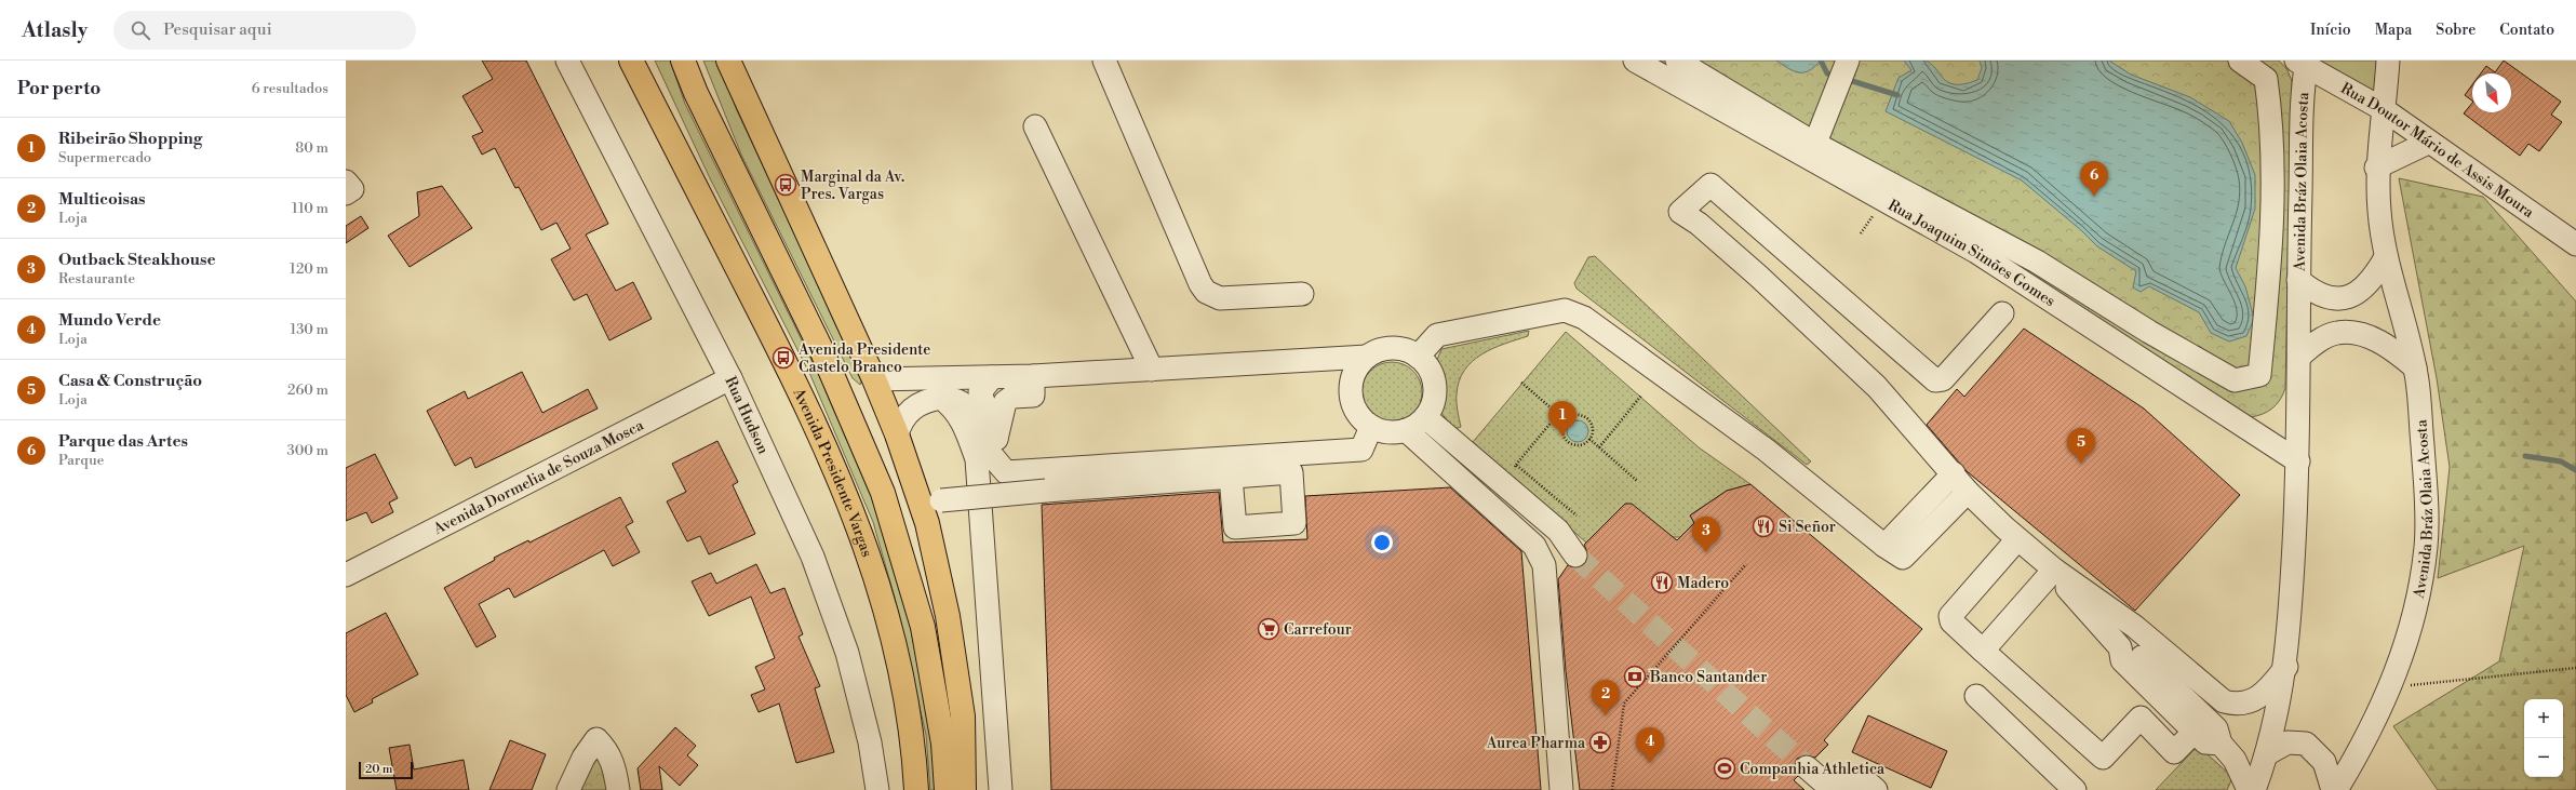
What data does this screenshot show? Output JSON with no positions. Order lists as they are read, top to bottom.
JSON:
{
  "streets": {
    "main road": ["Avenida Presidente Vargas"],
    "street": [
      "Rua Doutor Mário de Assis Moura",
      "Avenida Bráz Olaia Acosta",
      "Rua Joaquim Simões Gomes",
      "Rua Hudson",
      "Avenida Dormelia de Souza Mosca"
    ]
  },
  "crossings": [
    ["Rua Doutor Mário de Assis Moura", "Avenida Bráz Olaia Acosta"],
    ["Avenida Bráz Olaia Acosta", "Rua Joaquim Simões Gomes"],
    ["Rua Hudson", "Avenida Dormelia de Souza Mosca"]
  ],
  "places": {
    "bus stop": ["Marginal da Av. Pres. Vargas", "Avenida Presidente Castelo Branco"],
    "restaurant": ["Si Señor", "Madero"],
    "supermarket": ["Carrefour"],
    "bank": ["Banco Santander"],
    "pharmacy": ["Aurea Pharma"],
    "sports": ["Companhia Athletica"]
  },
  "scale_bar": "20 m",
  "north": "bottom right",
  "page": {
    "header": "Atlasly",
    "search": "Pesquisar aqui",
    "nav": [
      "Início",
      "Mapa",
      "Sobre",
      "Contato"
    ],
    "heading": ["Por perto", "6 resultados"],
    "list": [
      {
        "mark": "1",
        "name": "Ribeirão Shopping",
        "note": "Supermercado",
        "value": "80 m"
      },
      {
        "mark": "2",
        "name": "Multicoisas",
        "note": "Loja",
        "value": "110 m"
      },
      {
        "mark": "3",
        "name": "Outback Steakhouse",
        "note": "Restaurante",
        "value": "120 m"
      },
      {
        "mark": "4",
        "name": "Mundo Verde",
        "note": "Loja",
        "value": "130 m"
      },
      {
        "mark": "5",
        "name": "Casa & Construção",
        "note": "Loja",
        "value": "260 m"
      },
      {
        "mark": "6",
        "name": "Parque das Artes",
        "note": "Parque",
        "value": "300 m"
      }
    ],
    "pins": [
      "6",
      "1",
      "5",
      "3",
      "2",
      "4"
    ],
    "map_buttons": ["+", "−"],
    "scale": "20 m"
  }
}
